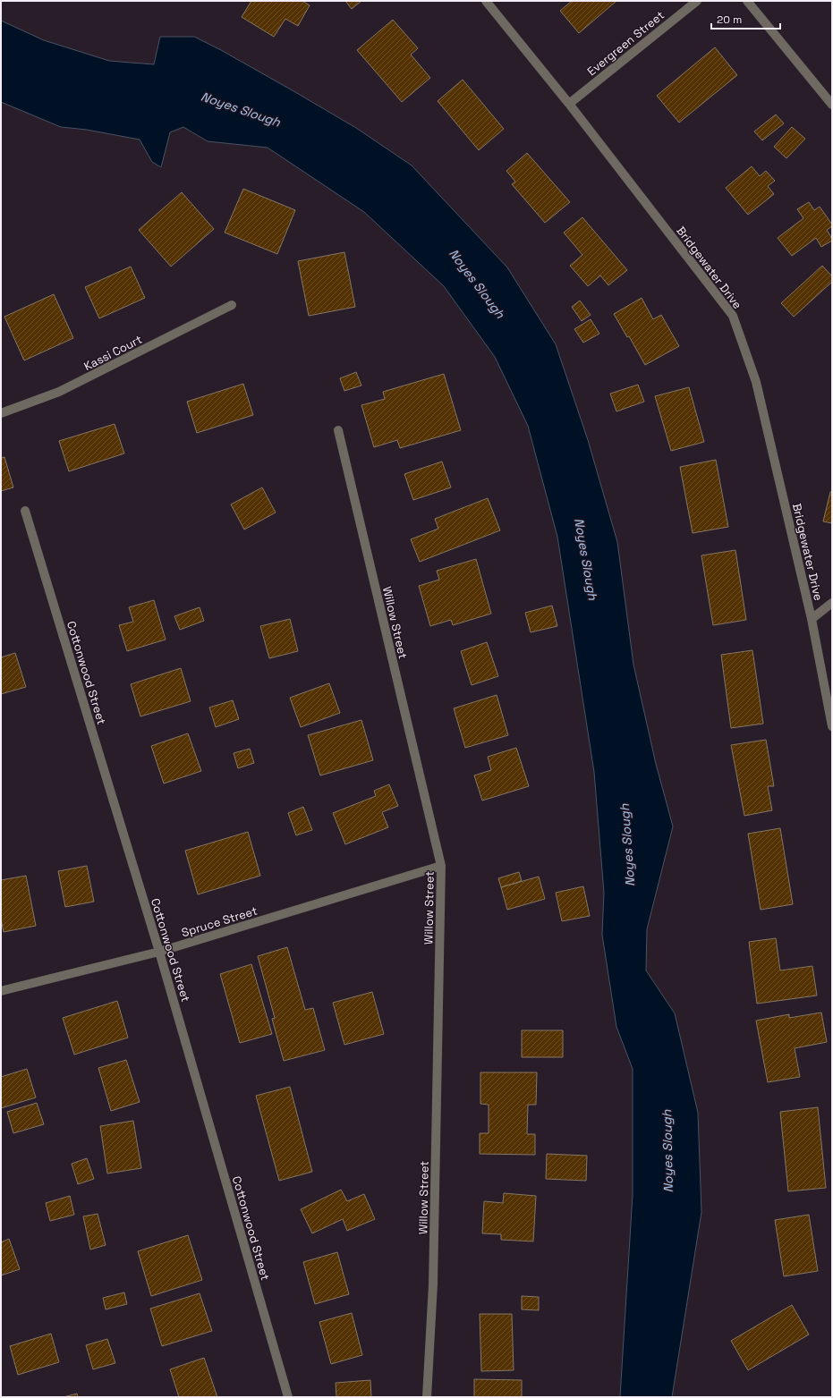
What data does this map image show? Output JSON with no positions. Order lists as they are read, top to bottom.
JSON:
{
  "streets": {
    "street": [
      "Evergreen Street",
      "Bridgewater Drive",
      "Kassi Court",
      "Willow Street",
      "Cottonwood Street",
      "Spruce Street"
    ]
  },
  "crossings": [
    ["Evergreen Street", "Bridgewater Drive"],
    ["Willow Street", "Spruce Street"],
    ["Cottonwood Street", "Spruce Street"]
  ],
  "water": ["Noyes Slough"],
  "scale_bar": "20 m"
}
